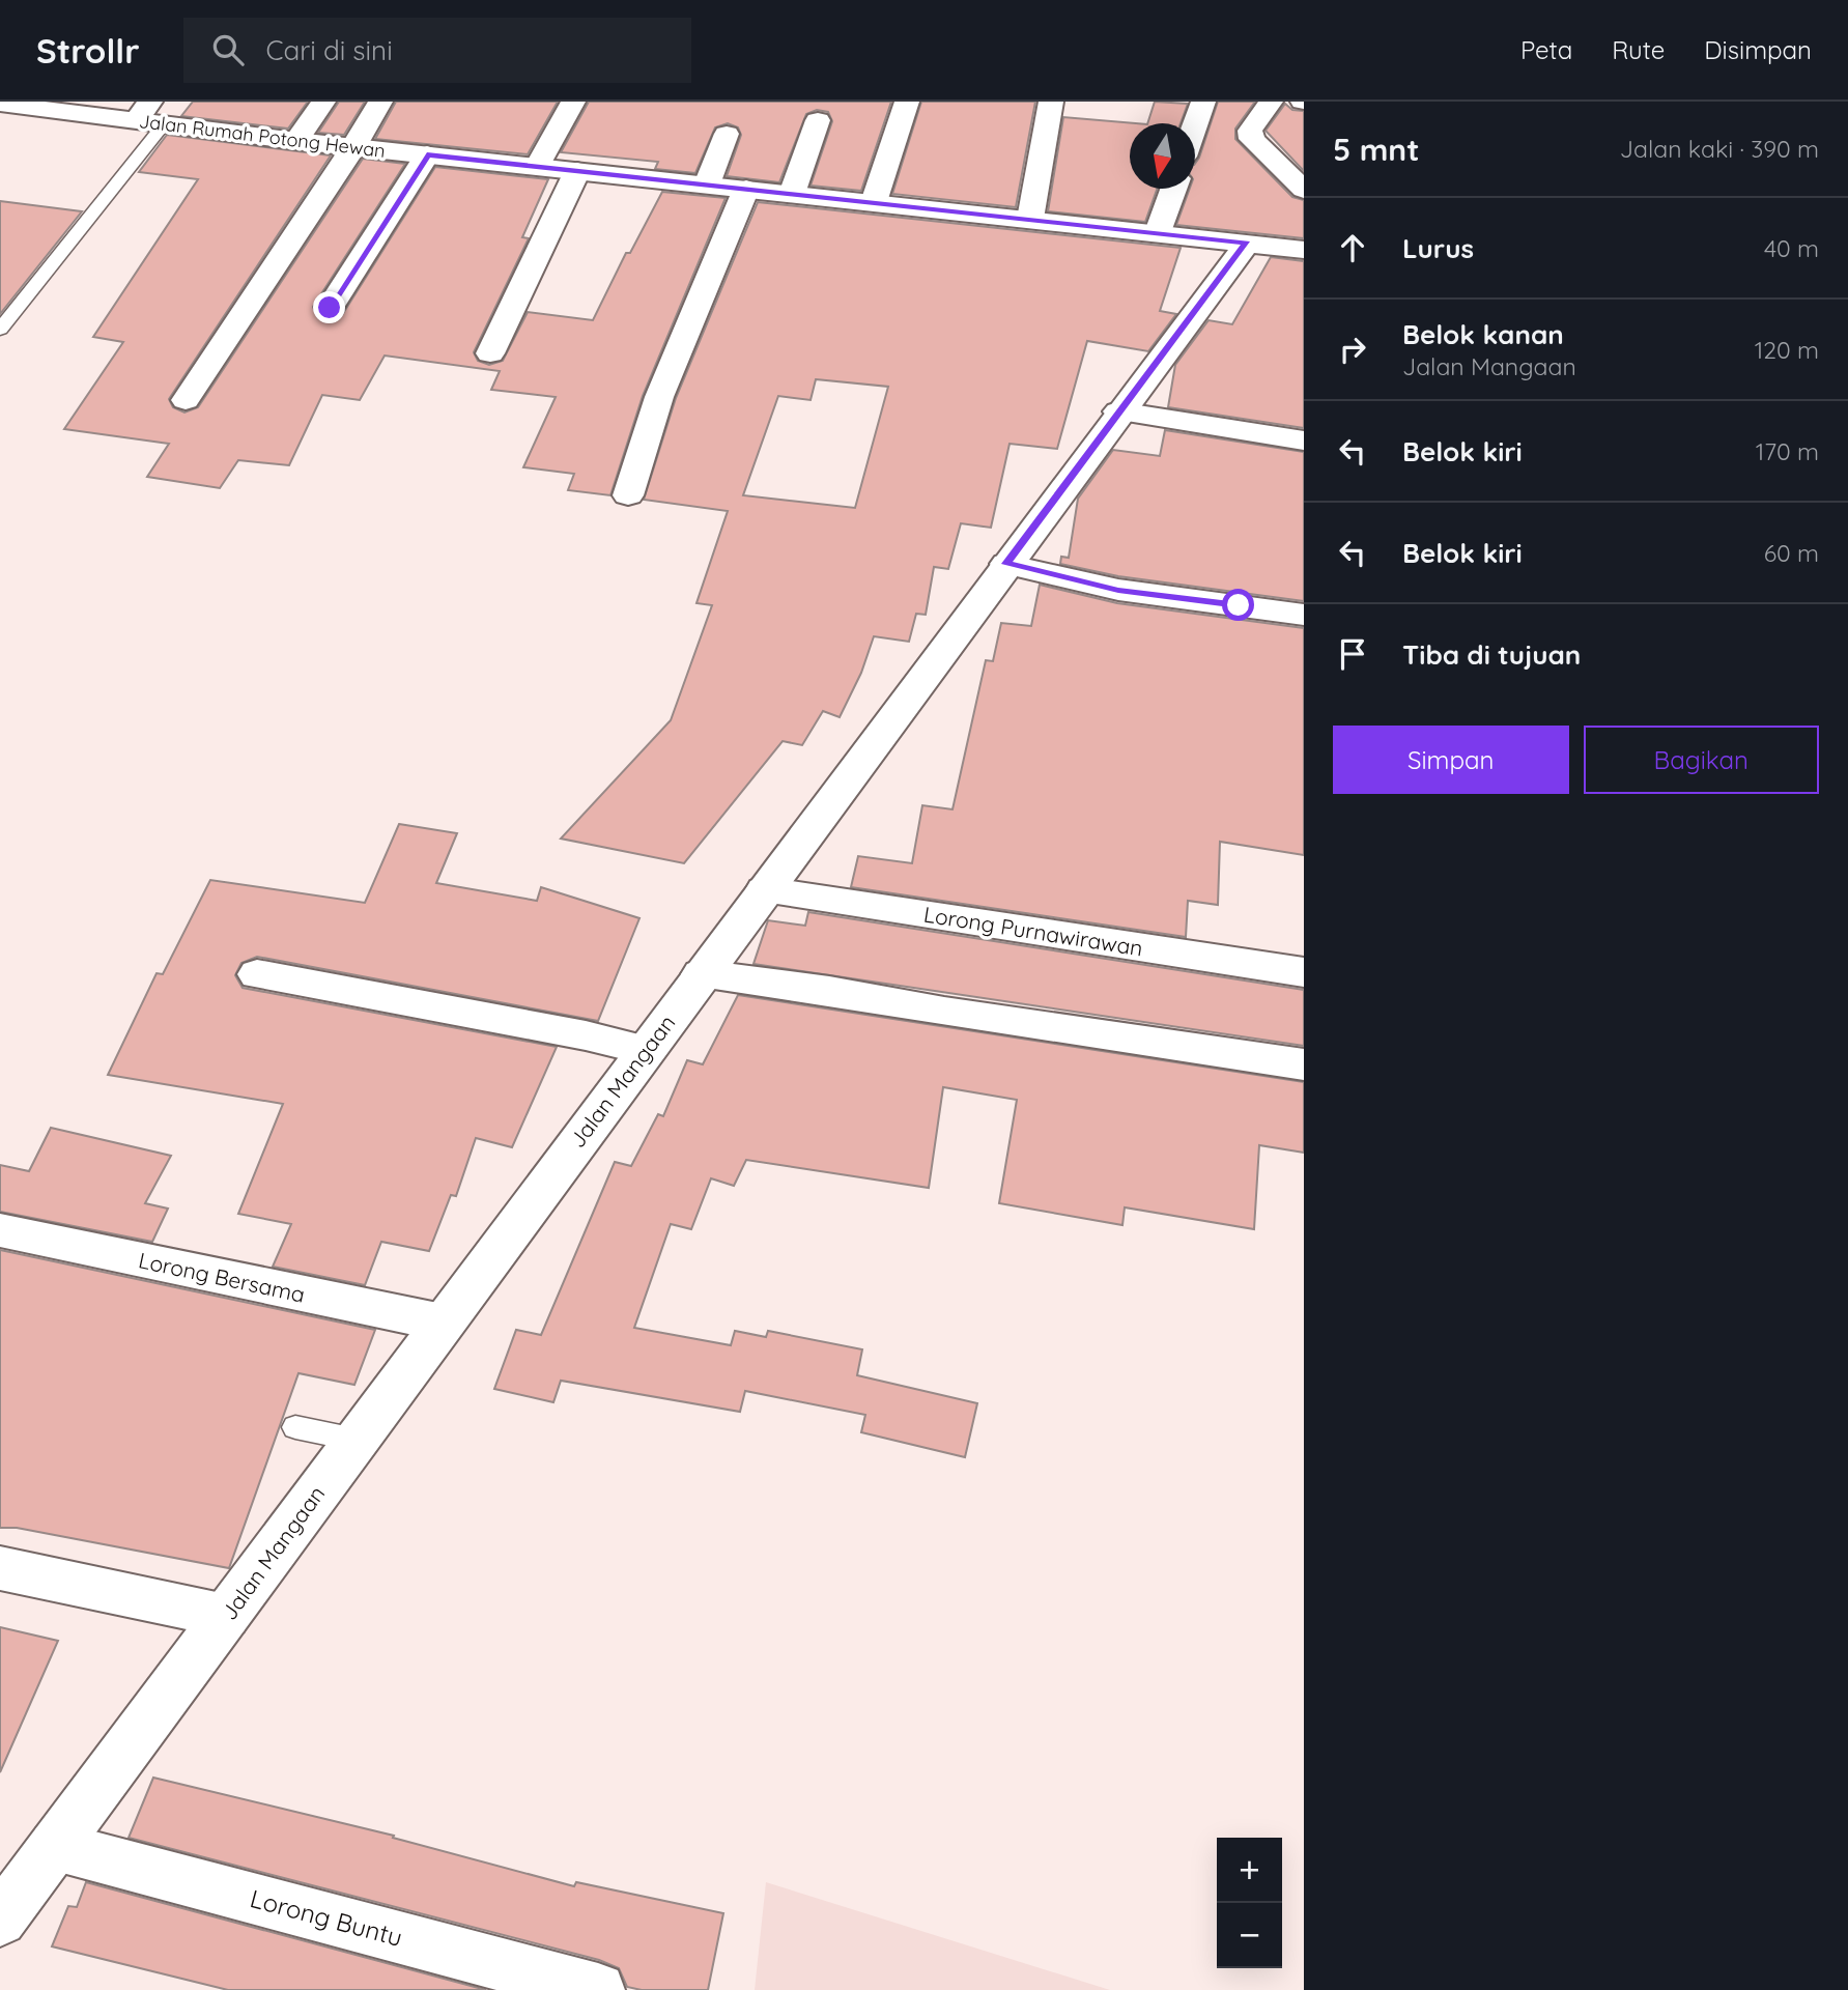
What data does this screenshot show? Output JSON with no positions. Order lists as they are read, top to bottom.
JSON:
{
  "streets": {
    "street": [
      "Jalan Rumah Potong Hewan",
      "Lorong Purnawirawan",
      "Jalan Mangaan",
      "Lorong Bersama",
      "Lorong Buntu"
    ]
  },
  "crossings": [
    ["Jalan Rumah Potong Hewan", "Jalan Mangaan"],
    ["Lorong Purnawirawan", "Jalan Mangaan"],
    ["Jalan Mangaan", "Lorong Bersama"],
    ["Jalan Mangaan", "Lorong Buntu"]
  ],
  "north": "bottom",
  "page": {
    "header": "Strollr",
    "search": "Cari di sini",
    "nav": ["Peta", "Rute", "Disimpan"],
    "heading": ["5 mnt", "Jalan kaki · 390 m"],
    "list": [
      ["Lurus", "40 m"],
      ["Belok kanan", "Jalan Mangaan", "120 m"],
      ["Belok kiri", "170 m"],
      ["Belok kiri", "60 m"],
      "Tiba di tujuan"
    ],
    "buttons": ["Simpan", "Bagikan"],
    "map_buttons": ["+", "−"]
  }
}
